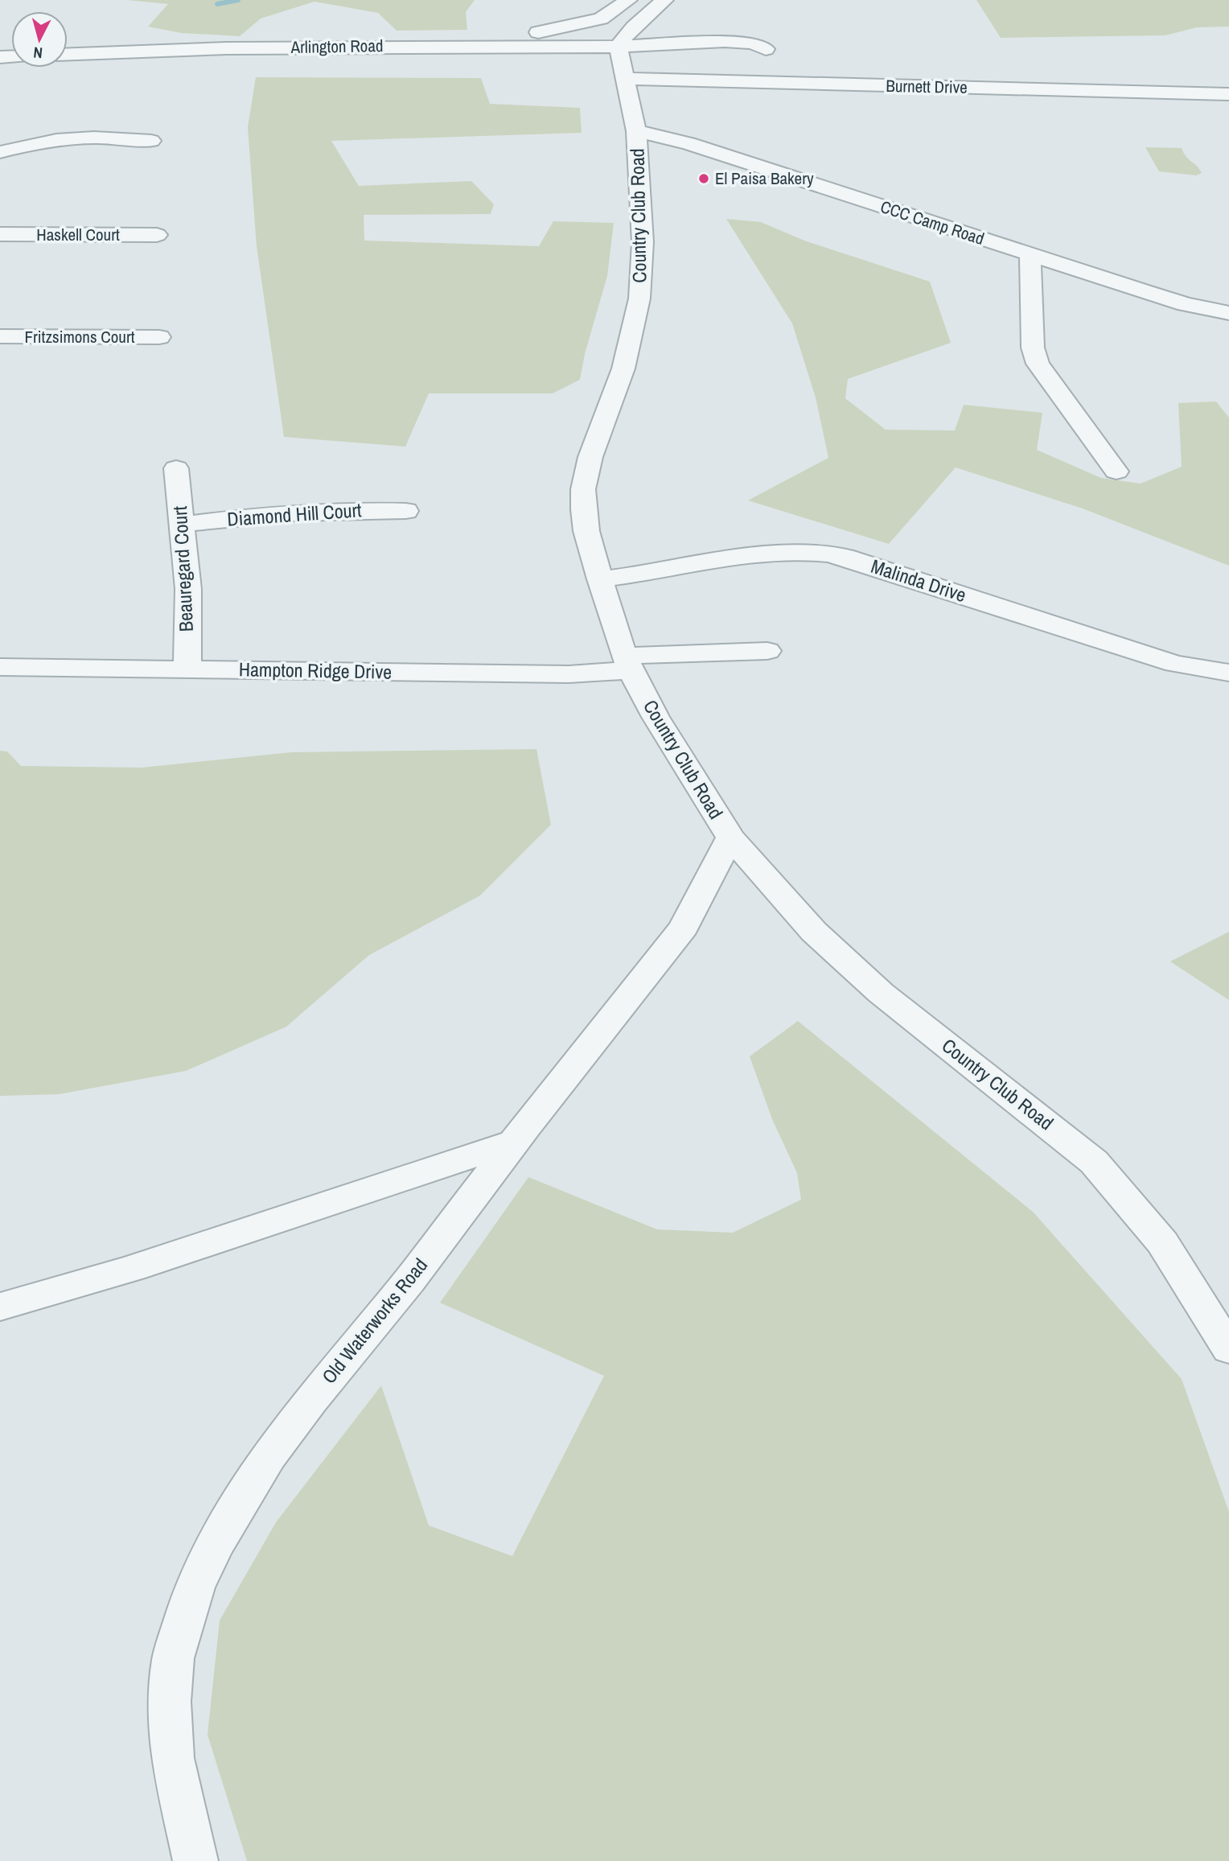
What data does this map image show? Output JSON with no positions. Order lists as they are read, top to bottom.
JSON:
{
  "streets": {
    "street": [
      "Arlington Road",
      "Burnett Drive",
      "Country Club Road",
      "CCC Camp Road",
      "Haskell Court",
      "Fritzsimons Court",
      "Diamond Hill Court",
      "Beauregard Court",
      "Malinda Drive",
      "Hampton Ridge Drive",
      "Old Waterworks Road"
    ]
  },
  "crossings": [
    ["Arlington Road", "Country Club Road"],
    ["Burnett Drive", "Country Club Road"],
    ["Country Club Road", "CCC Camp Road"],
    ["Country Club Road", "Malinda Drive"],
    ["Country Club Road", "Hampton Ridge Drive"],
    ["Country Club Road", "Old Waterworks Road"],
    ["Diamond Hill Court", "Beauregard Court"],
    ["Beauregard Court", "Hampton Ridge Drive"]
  ],
  "places": ["El Paisa Bakery"],
  "north": "bottom"
}
